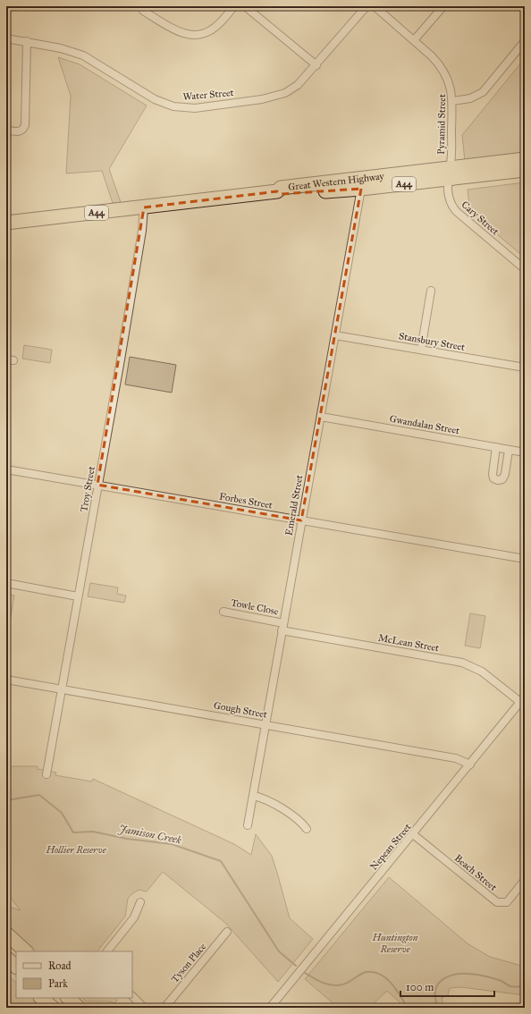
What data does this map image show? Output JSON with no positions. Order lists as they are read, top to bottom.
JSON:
{
  "streets": {
    "highway": ["Great Western Highway", "A44"],
    "street": [
      "Water Street",
      "Pyramid Street",
      "Cary Street",
      "Stansbury Street",
      "Gwandalan Street",
      "Troy Street",
      "Forbes Street",
      "Emerald Street",
      "Towle Close",
      "McLean Street",
      "Gough Street",
      "Nepean Street",
      "Beach Street",
      "Tyson Place"
    ]
  },
  "crossings": [
    ["Pyramid Street", "Great Western Highway"],
    ["Pyramid Street", "Cary Street"],
    ["Great Western Highway", "Cary Street"],
    ["Great Western Highway", "Troy Street"],
    ["Great Western Highway", "Emerald Street"],
    ["Stansbury Street", "Emerald Street"],
    ["Gwandalan Street", "Emerald Street"],
    ["Troy Street", "Forbes Street"],
    ["Troy Street", "Gough Street"],
    ["Forbes Street", "Emerald Street"],
    ["Emerald Street", "Towle Close"],
    ["Emerald Street", "McLean Street"],
    ["Emerald Street", "Gough Street"],
    ["Towle Close", "McLean Street"],
    ["McLean Street", "Nepean Street"],
    ["Gough Street", "Nepean Street"],
    ["Nepean Street", "Beach Street"]
  ],
  "water": ["Jamison Creek"],
  "parks": ["Hollier Reserve", "Huntington Reserve"],
  "legend": ["Road", "Park"],
  "scale_bar": "100 m"
}
